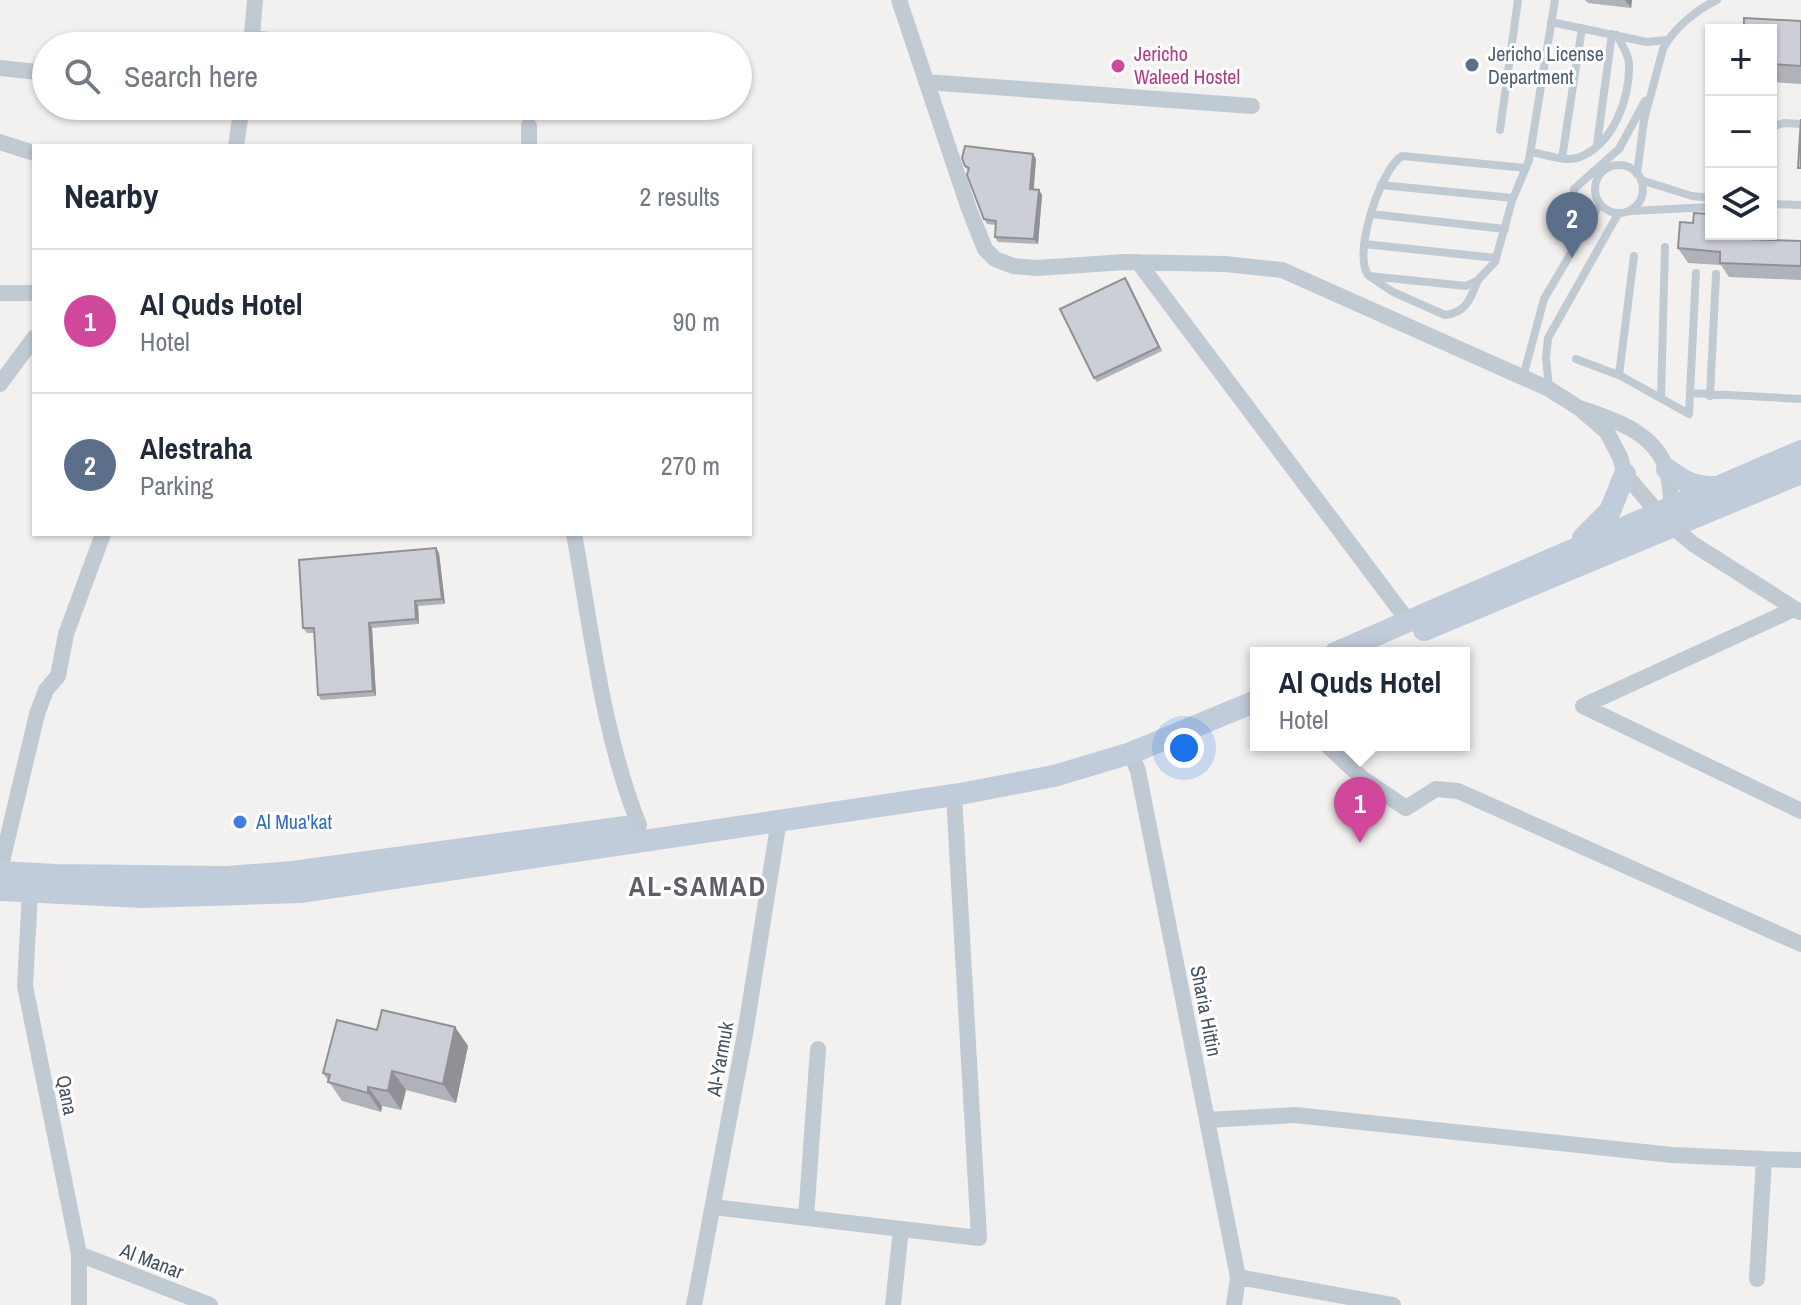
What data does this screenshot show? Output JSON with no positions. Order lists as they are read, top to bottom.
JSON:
{
  "streets": {
    "street": [
      "Sharia Hittin",
      "Al-Yarmuk",
      "Qana",
      "Al Manar"
    ]
  },
  "crossings": [
    ["Qana", "Al Manar"]
  ],
  "districts": ["AL-SAMAD"],
  "places": ["Jericho License Department", "Jericho Waleed Hostel", "Al Mua'kat"],
  "page": {
    "map_buttons": ["+", "−"],
    "search": "Search here",
    "heading": ["Nearby", "2 results"],
    "pins": ["2", "1"],
    "list": [
      {
        "mark": "1",
        "name": "Al Quds Hotel",
        "note": "Hotel",
        "value": "90 m"
      },
      {
        "mark": "2",
        "name": "Alestraha",
        "note": "Parking",
        "value": "270 m"
      }
    ],
    "popup": ["Al Quds Hotel", "Hotel"]
  }
}
